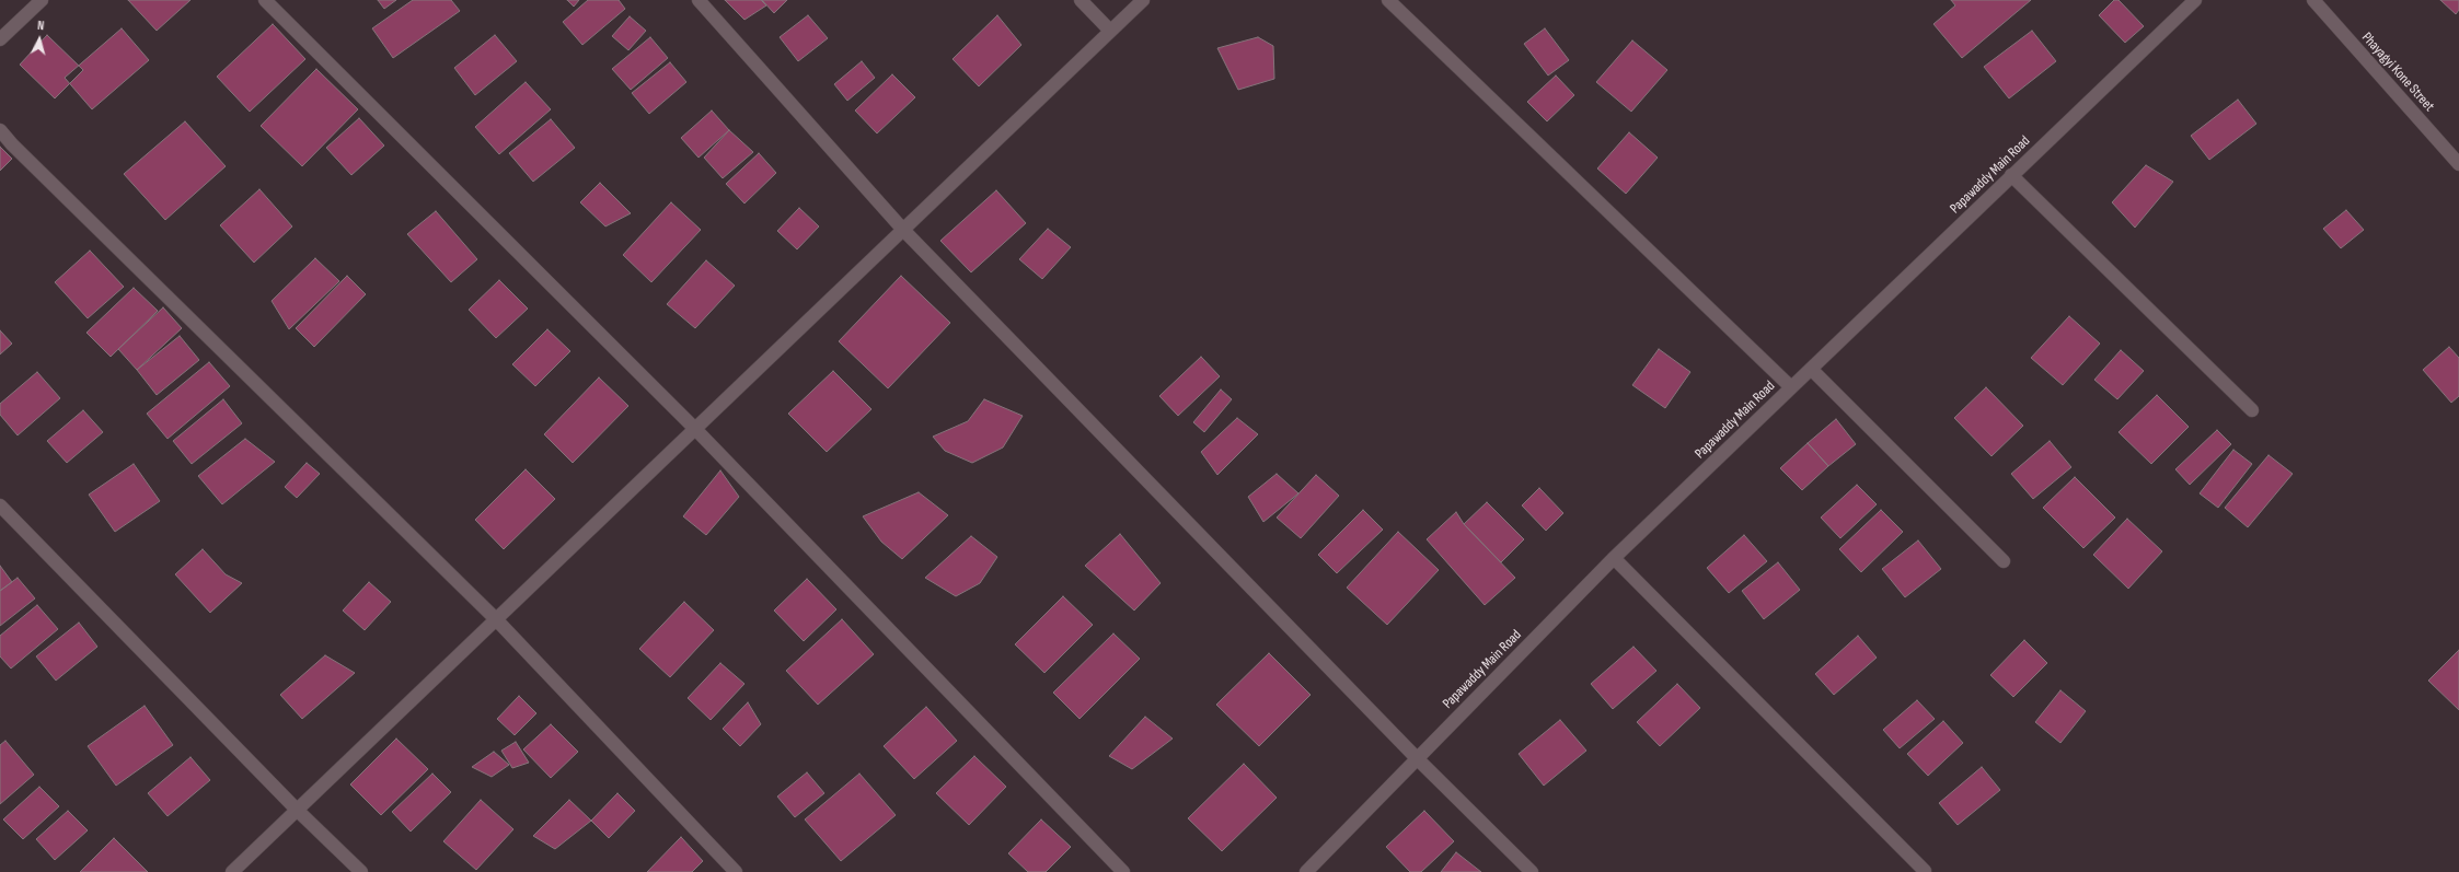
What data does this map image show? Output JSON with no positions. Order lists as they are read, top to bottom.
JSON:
{
  "streets": {
    "street": ["Phayagyi Kone Street", "Papawaddy Main Road"]
  },
  "north": "top"
}
